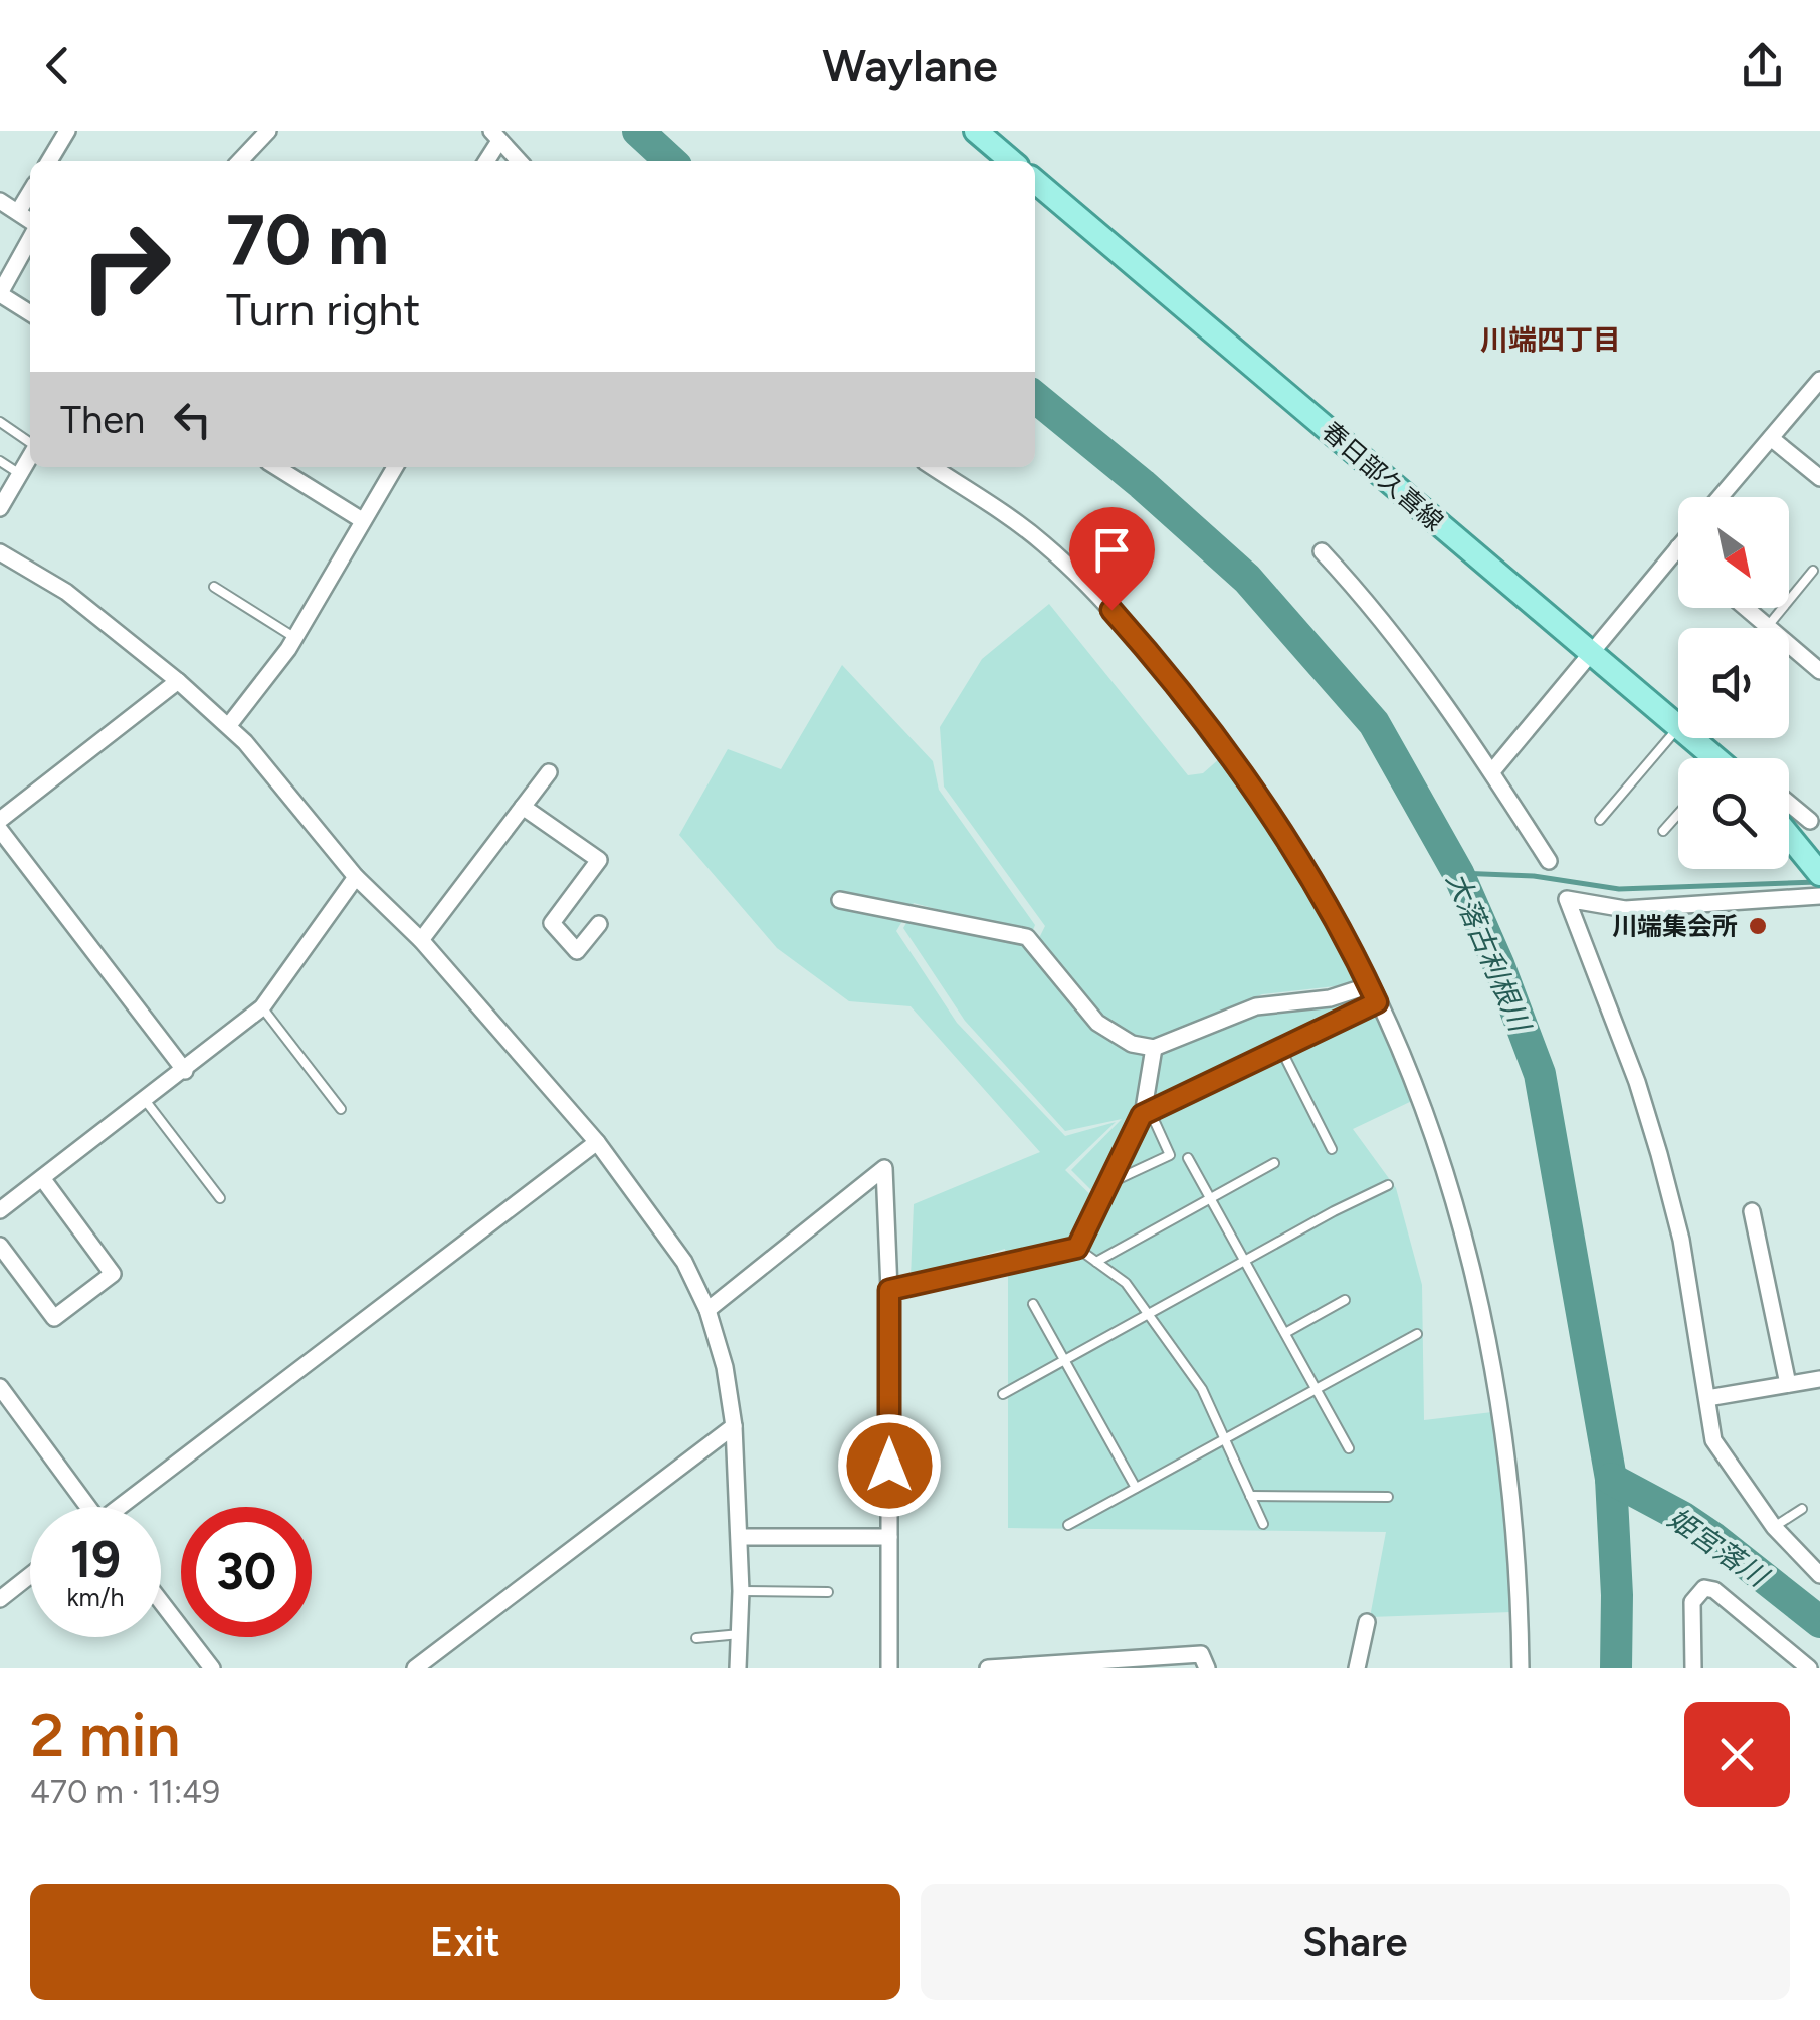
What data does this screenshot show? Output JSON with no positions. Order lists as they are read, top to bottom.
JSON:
{
  "streets": {
    "main road": ["春日部久喜線"]
  },
  "districts": ["川端四丁目"],
  "water": ["大落古利根川", "姫宮落川"],
  "places": ["川端集会所"],
  "north": "bottom right",
  "page": {
    "header": "Waylane",
    "turn": ["70 m", "Turn right"],
    "then": "Then",
    "speed": "19 km/h",
    "limit": "30",
    "heading": ["2 min", "470 m · 11:49"],
    "buttons": ["Exit", "Share"]
  }
}
